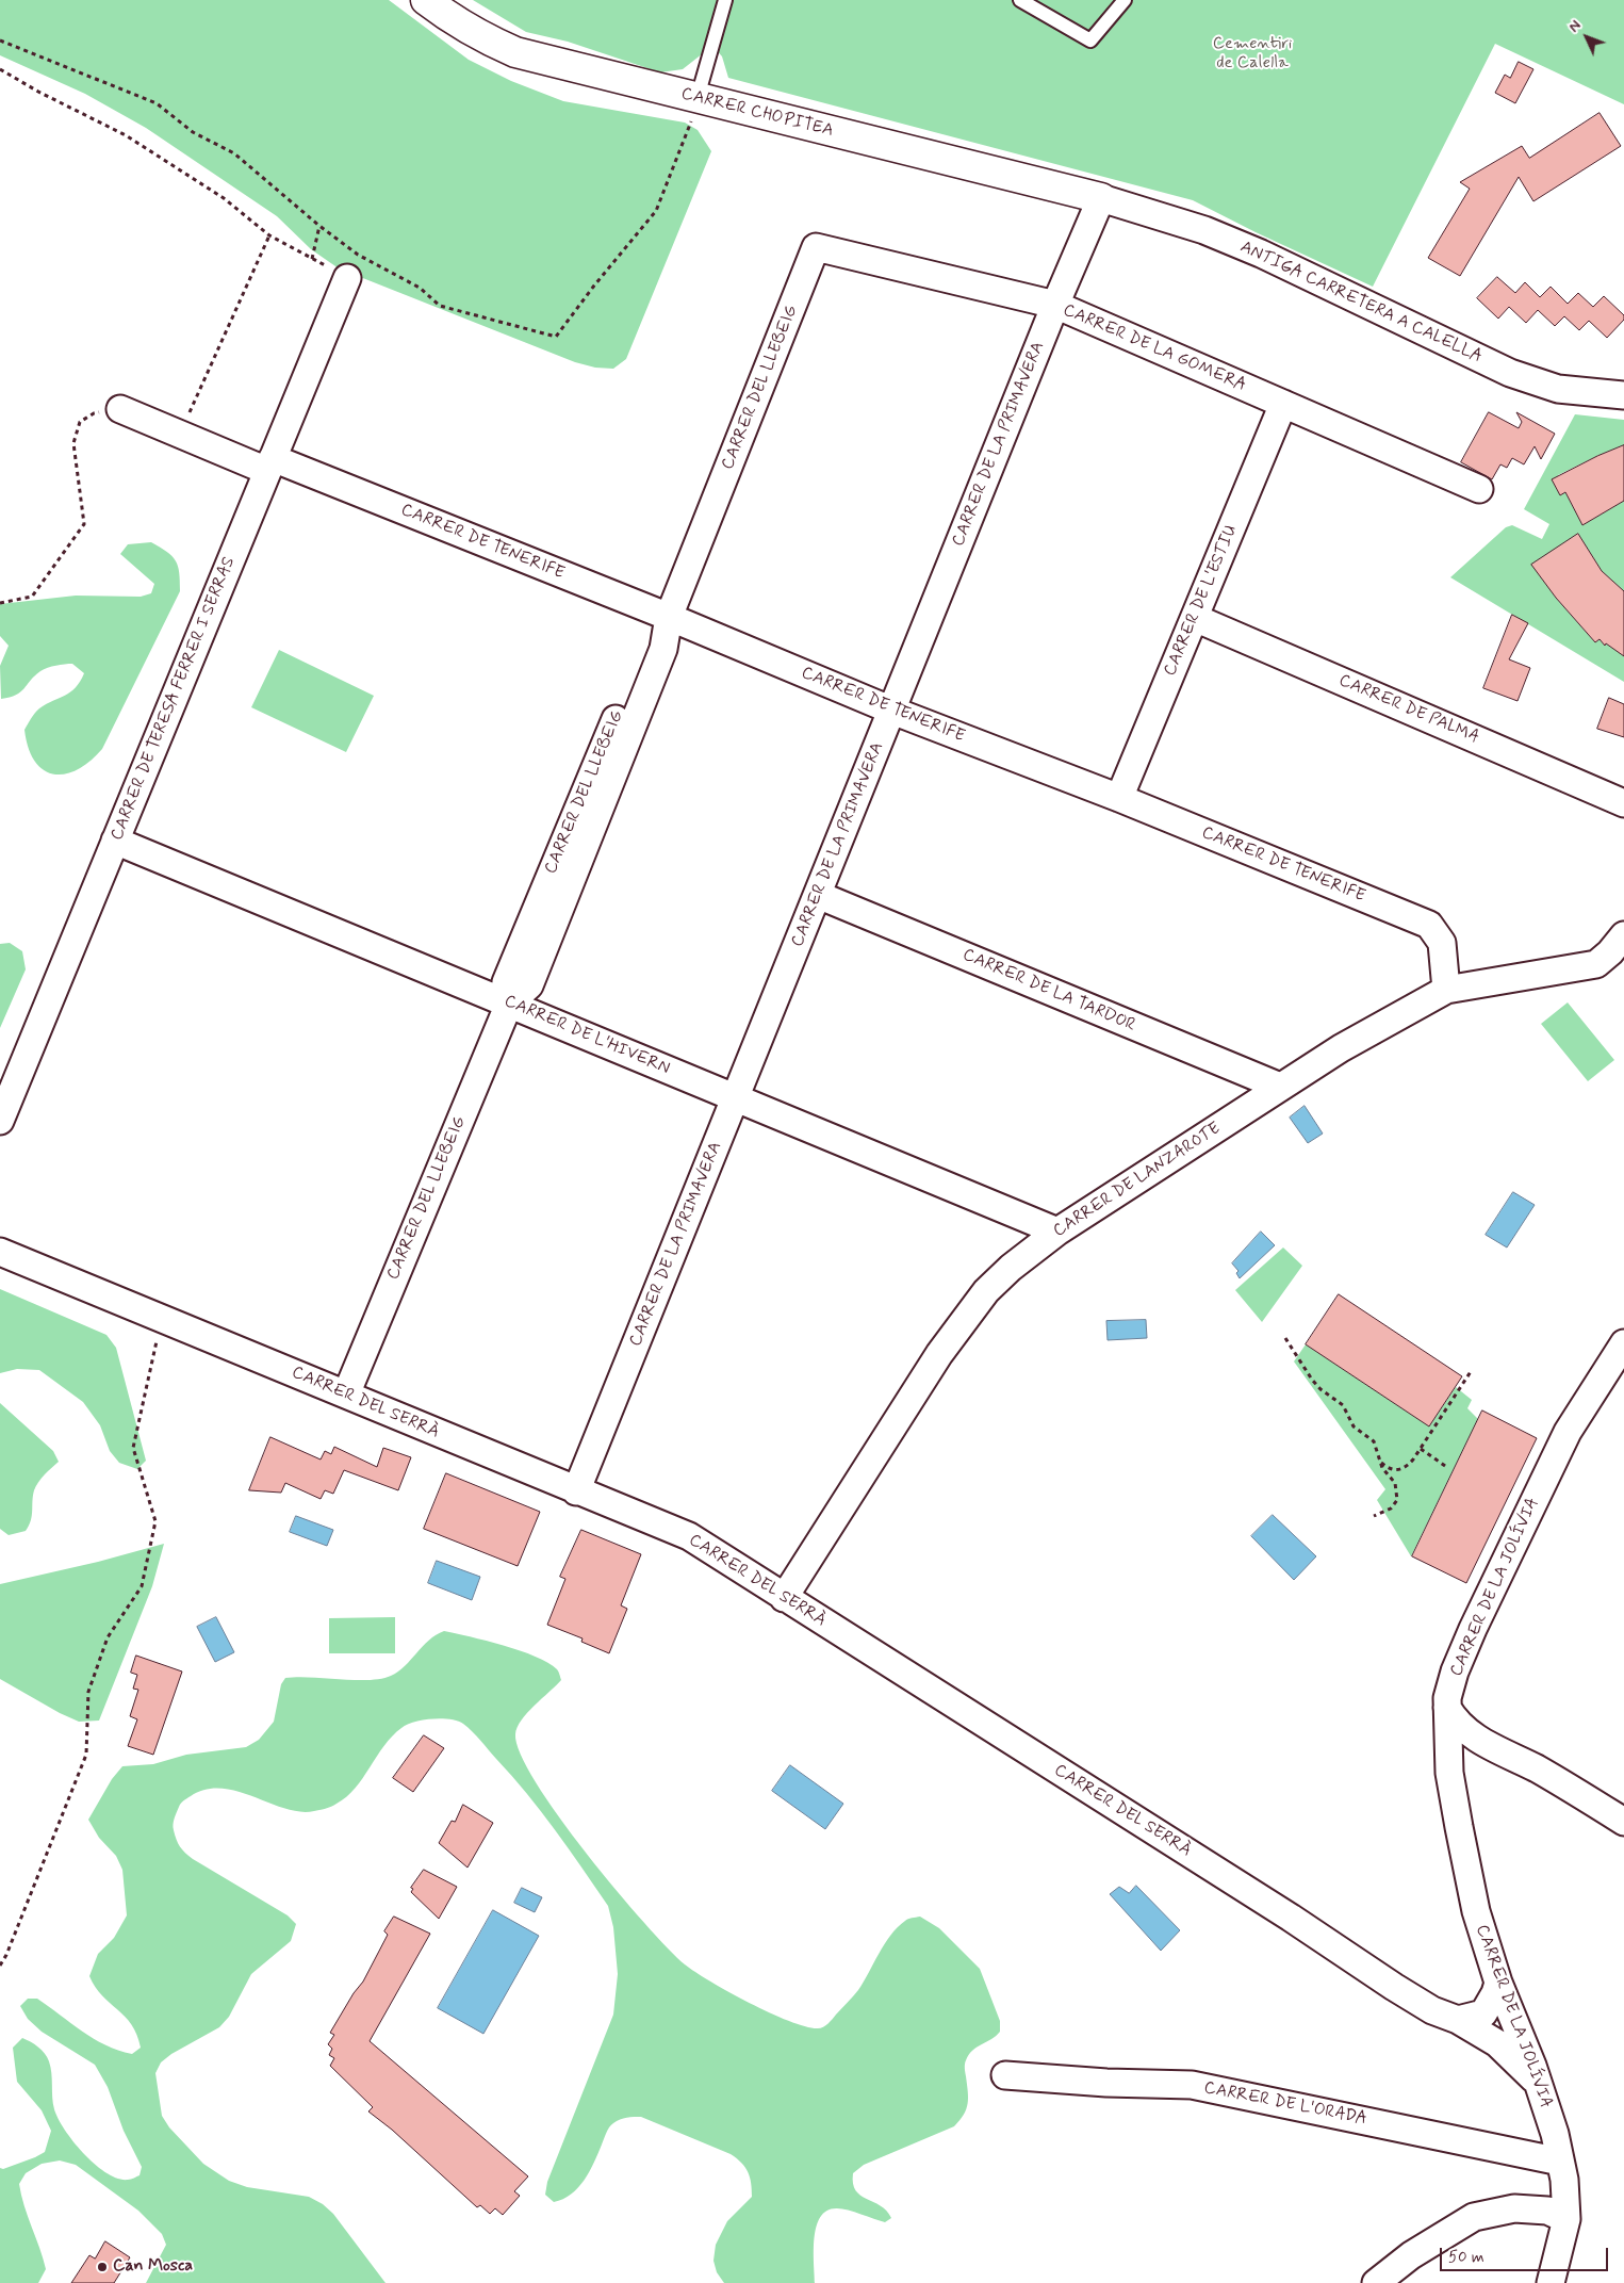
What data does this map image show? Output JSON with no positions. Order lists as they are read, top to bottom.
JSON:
{
  "streets": {
    "street": [
      "CARRER CHOPITEA",
      "ANTIGA CARRETERA A CALELLA",
      "CARRER DE LA GOMERA",
      "CARRER DEL LLEBEIG",
      "CARRER DE LA PRIMAVERA",
      "CARRER DE TENERIFE",
      "CARRER DE L'ESTIU",
      "CARRER DE TERESA FERRER I SERRAS",
      "CARRER DE PALMA",
      "CARRER DE LA TARDOR",
      "CARRER DE L'HIVERN",
      "CARRER DE LANZAROTE",
      "CARRER DEL SERRÀ",
      "CARRER DE LA JOLÍVIA",
      "CARRER DE L'ORADA"
    ]
  },
  "crossings": [
    ["CARRER CHOPITEA", "ANTIGA CARRETERA A CALELLA"],
    ["CARRER CHOPITEA", "CARRER DE LA PRIMAVERA"],
    ["ANTIGA CARRETERA A CALELLA", "CARRER DE LA PRIMAVERA"],
    ["CARRER DE LA GOMERA", "CARRER DEL LLEBEIG"],
    ["CARRER DE LA GOMERA", "CARRER DE LA PRIMAVERA"],
    ["CARRER DE LA GOMERA", "CARRER DE L'ESTIU"],
    ["CARRER DEL LLEBEIG", "CARRER DE TENERIFE"],
    ["CARRER DEL LLEBEIG", "CARRER DE L'HIVERN"],
    ["CARRER DEL LLEBEIG", "CARRER DEL SERRÀ"],
    ["CARRER DE LA PRIMAVERA", "CARRER DE TENERIFE"],
    ["CARRER DE LA PRIMAVERA", "CARRER DE LA TARDOR"],
    ["CARRER DE LA PRIMAVERA", "CARRER DE L'HIVERN"],
    ["CARRER DE LA PRIMAVERA", "CARRER DEL SERRÀ"],
    ["CARRER DE TENERIFE", "CARRER DE L'ESTIU"],
    ["CARRER DE TENERIFE", "CARRER DE TERESA FERRER I SERRAS"],
    ["CARRER DE TENERIFE", "CARRER DE LANZAROTE"],
    ["CARRER DE L'ESTIU", "CARRER DE PALMA"],
    ["CARRER DE TERESA FERRER I SERRAS", "CARRER DE L'HIVERN"],
    ["CARRER DE LA TARDOR", "CARRER DE LANZAROTE"],
    ["CARRER DE L'HIVERN", "CARRER DE LANZAROTE"],
    ["CARRER DE LANZAROTE", "CARRER DEL SERRÀ"],
    ["CARRER DEL SERRÀ", "CARRER DE LA JOLÍVIA"],
    ["CARRER DE LA JOLÍVIA", "CARRER DE L'ORADA"]
  ],
  "parks": ["Cementiri de Calella"],
  "places": ["Can Mosca"],
  "scale_bar": "50 m",
  "north": "top left"
}
